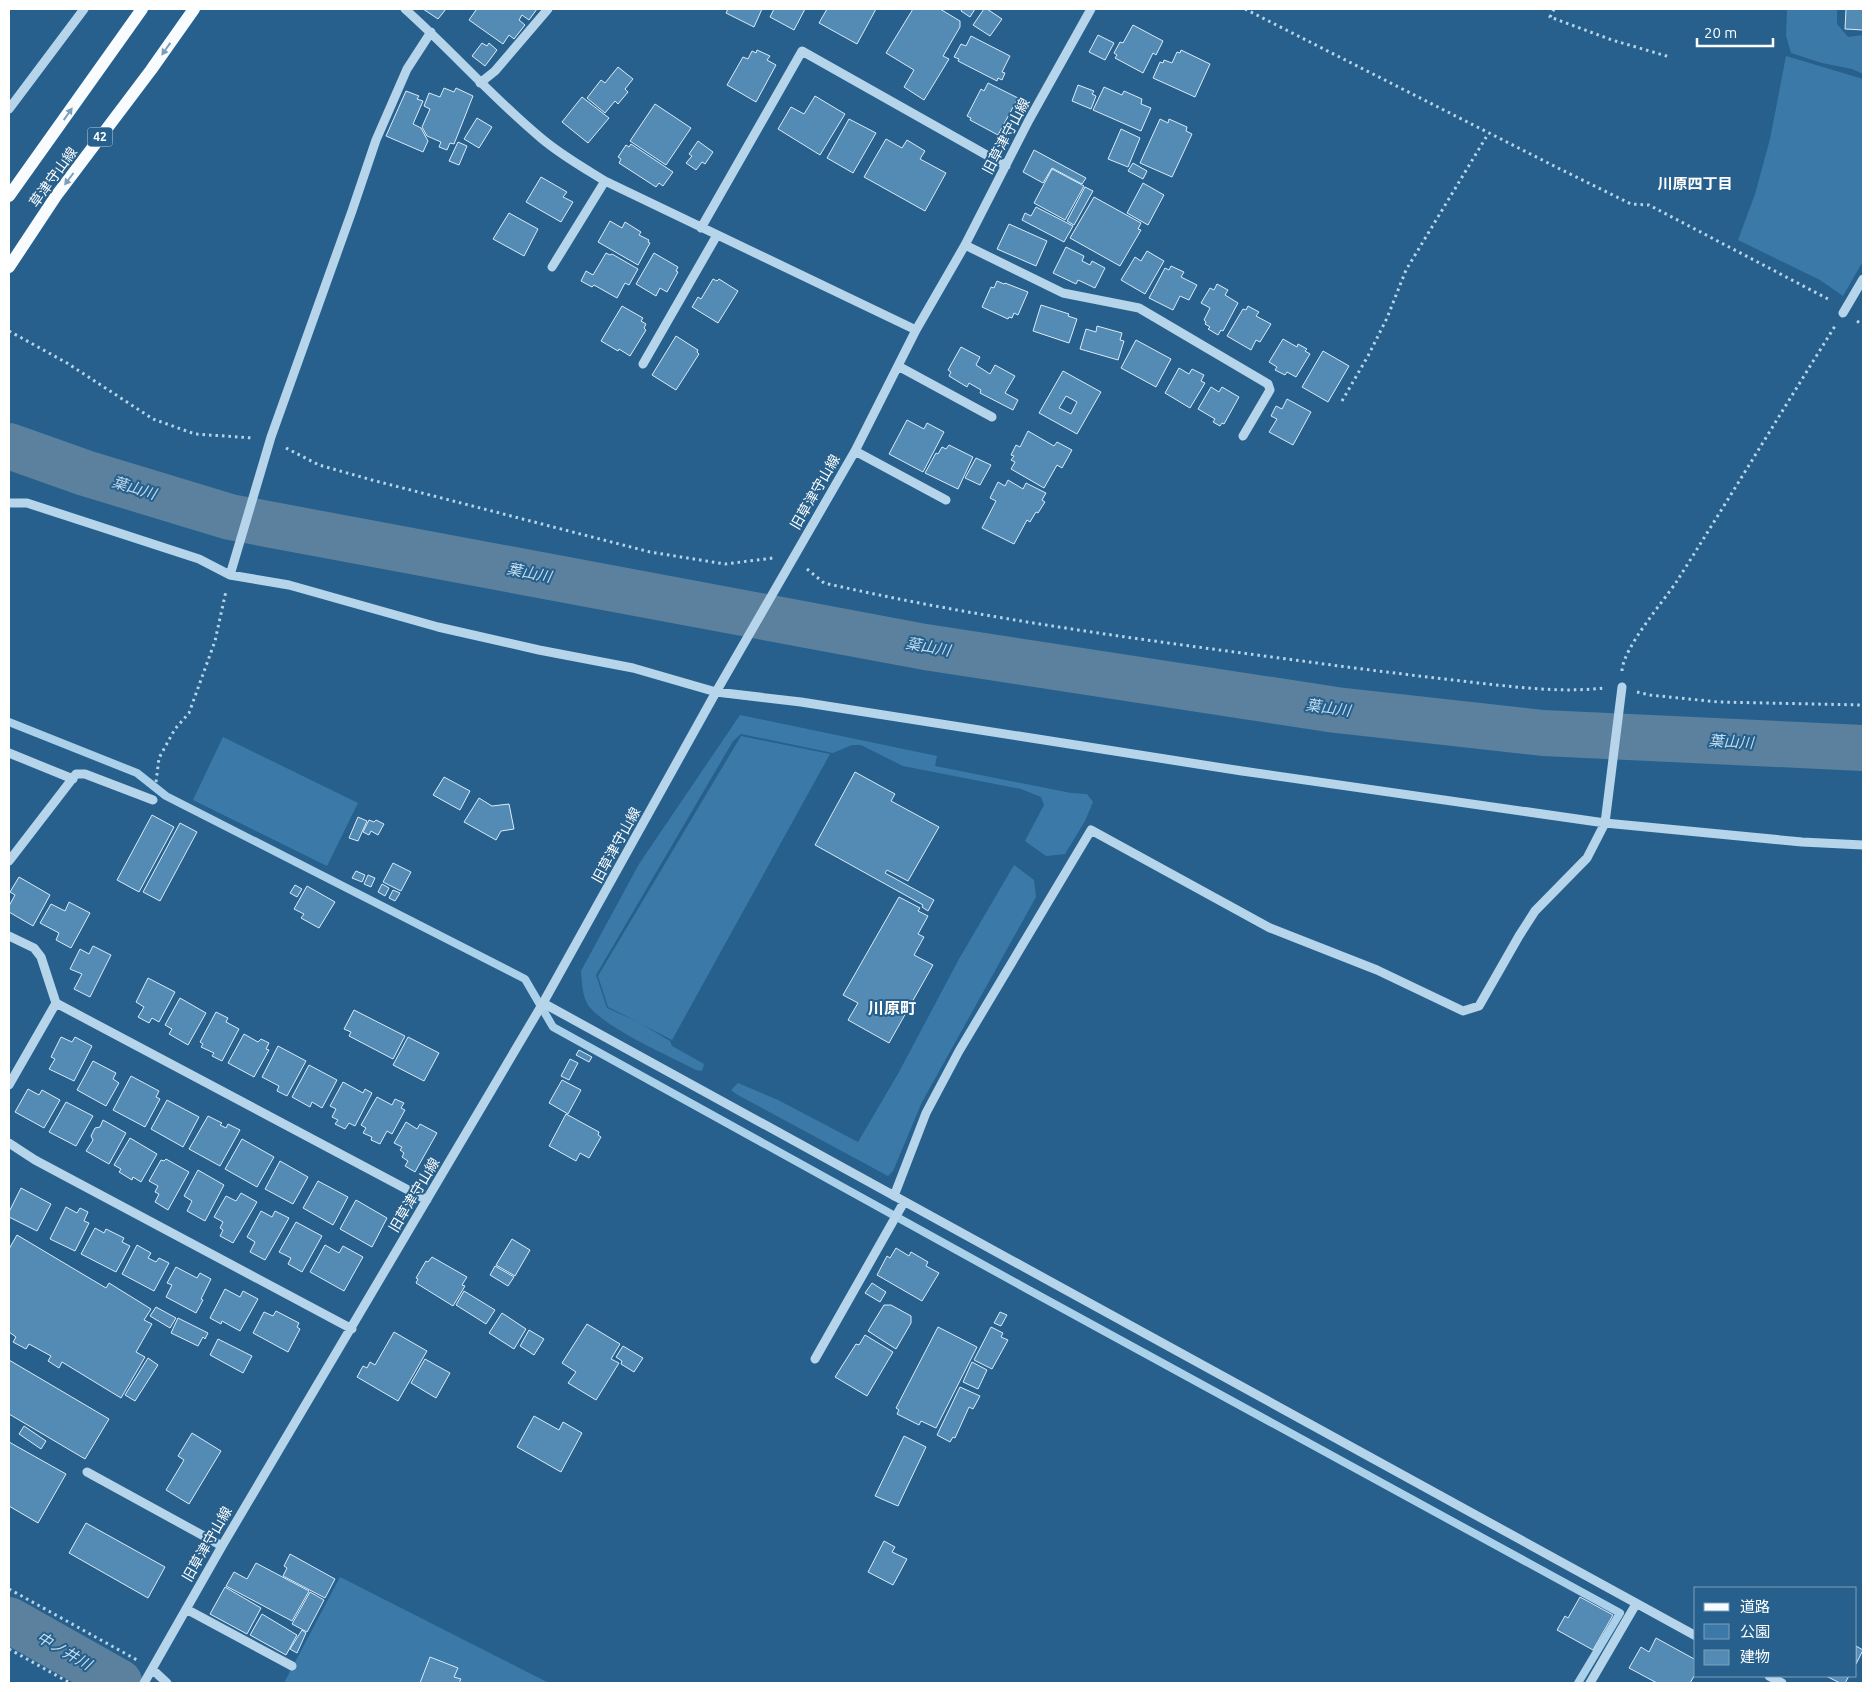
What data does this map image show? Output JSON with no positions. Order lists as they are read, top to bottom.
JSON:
{
  "streets": {
    "main road": ["42", "草津守山線"],
    "street": ["旧草津守山線"]
  },
  "districts": ["川原四丁目", "川原町"],
  "water": ["葉山川", "中ノ井川"],
  "legend": ["道路", "公園", "建物"],
  "scale_bar": "20 m"
}
